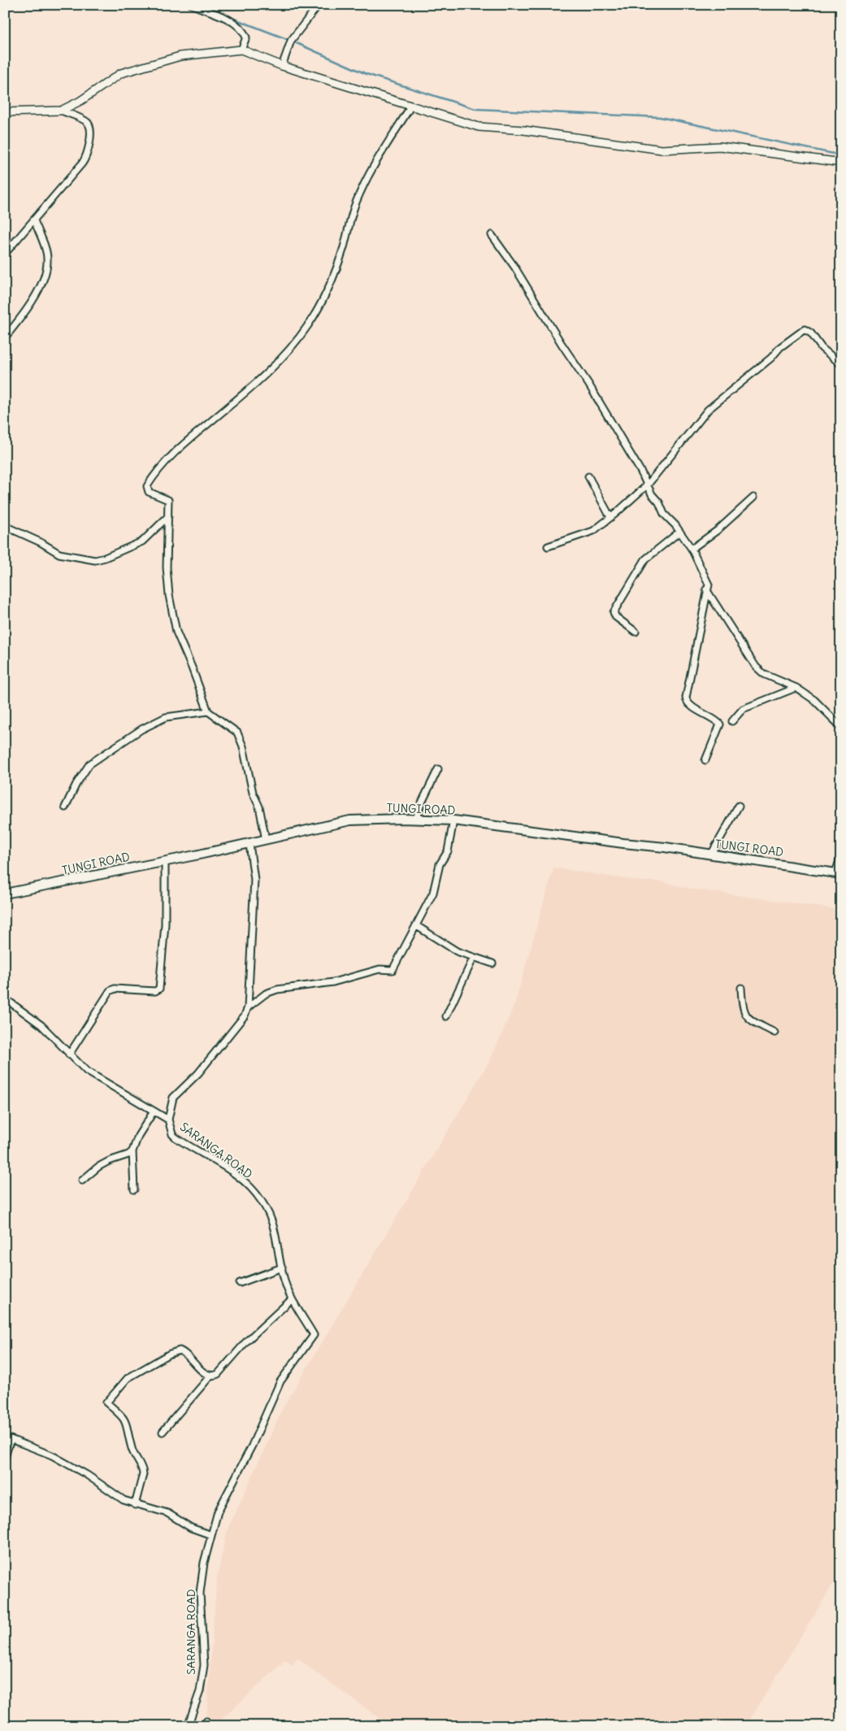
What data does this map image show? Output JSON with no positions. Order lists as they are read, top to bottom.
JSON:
{
  "streets": {
    "main road": ["TUNGI ROAD"],
    "street": ["SARANGA ROAD"]
  },
  "crossings": [
    ["TUNGI ROAD", "SARANGA ROAD"]
  ]
}
